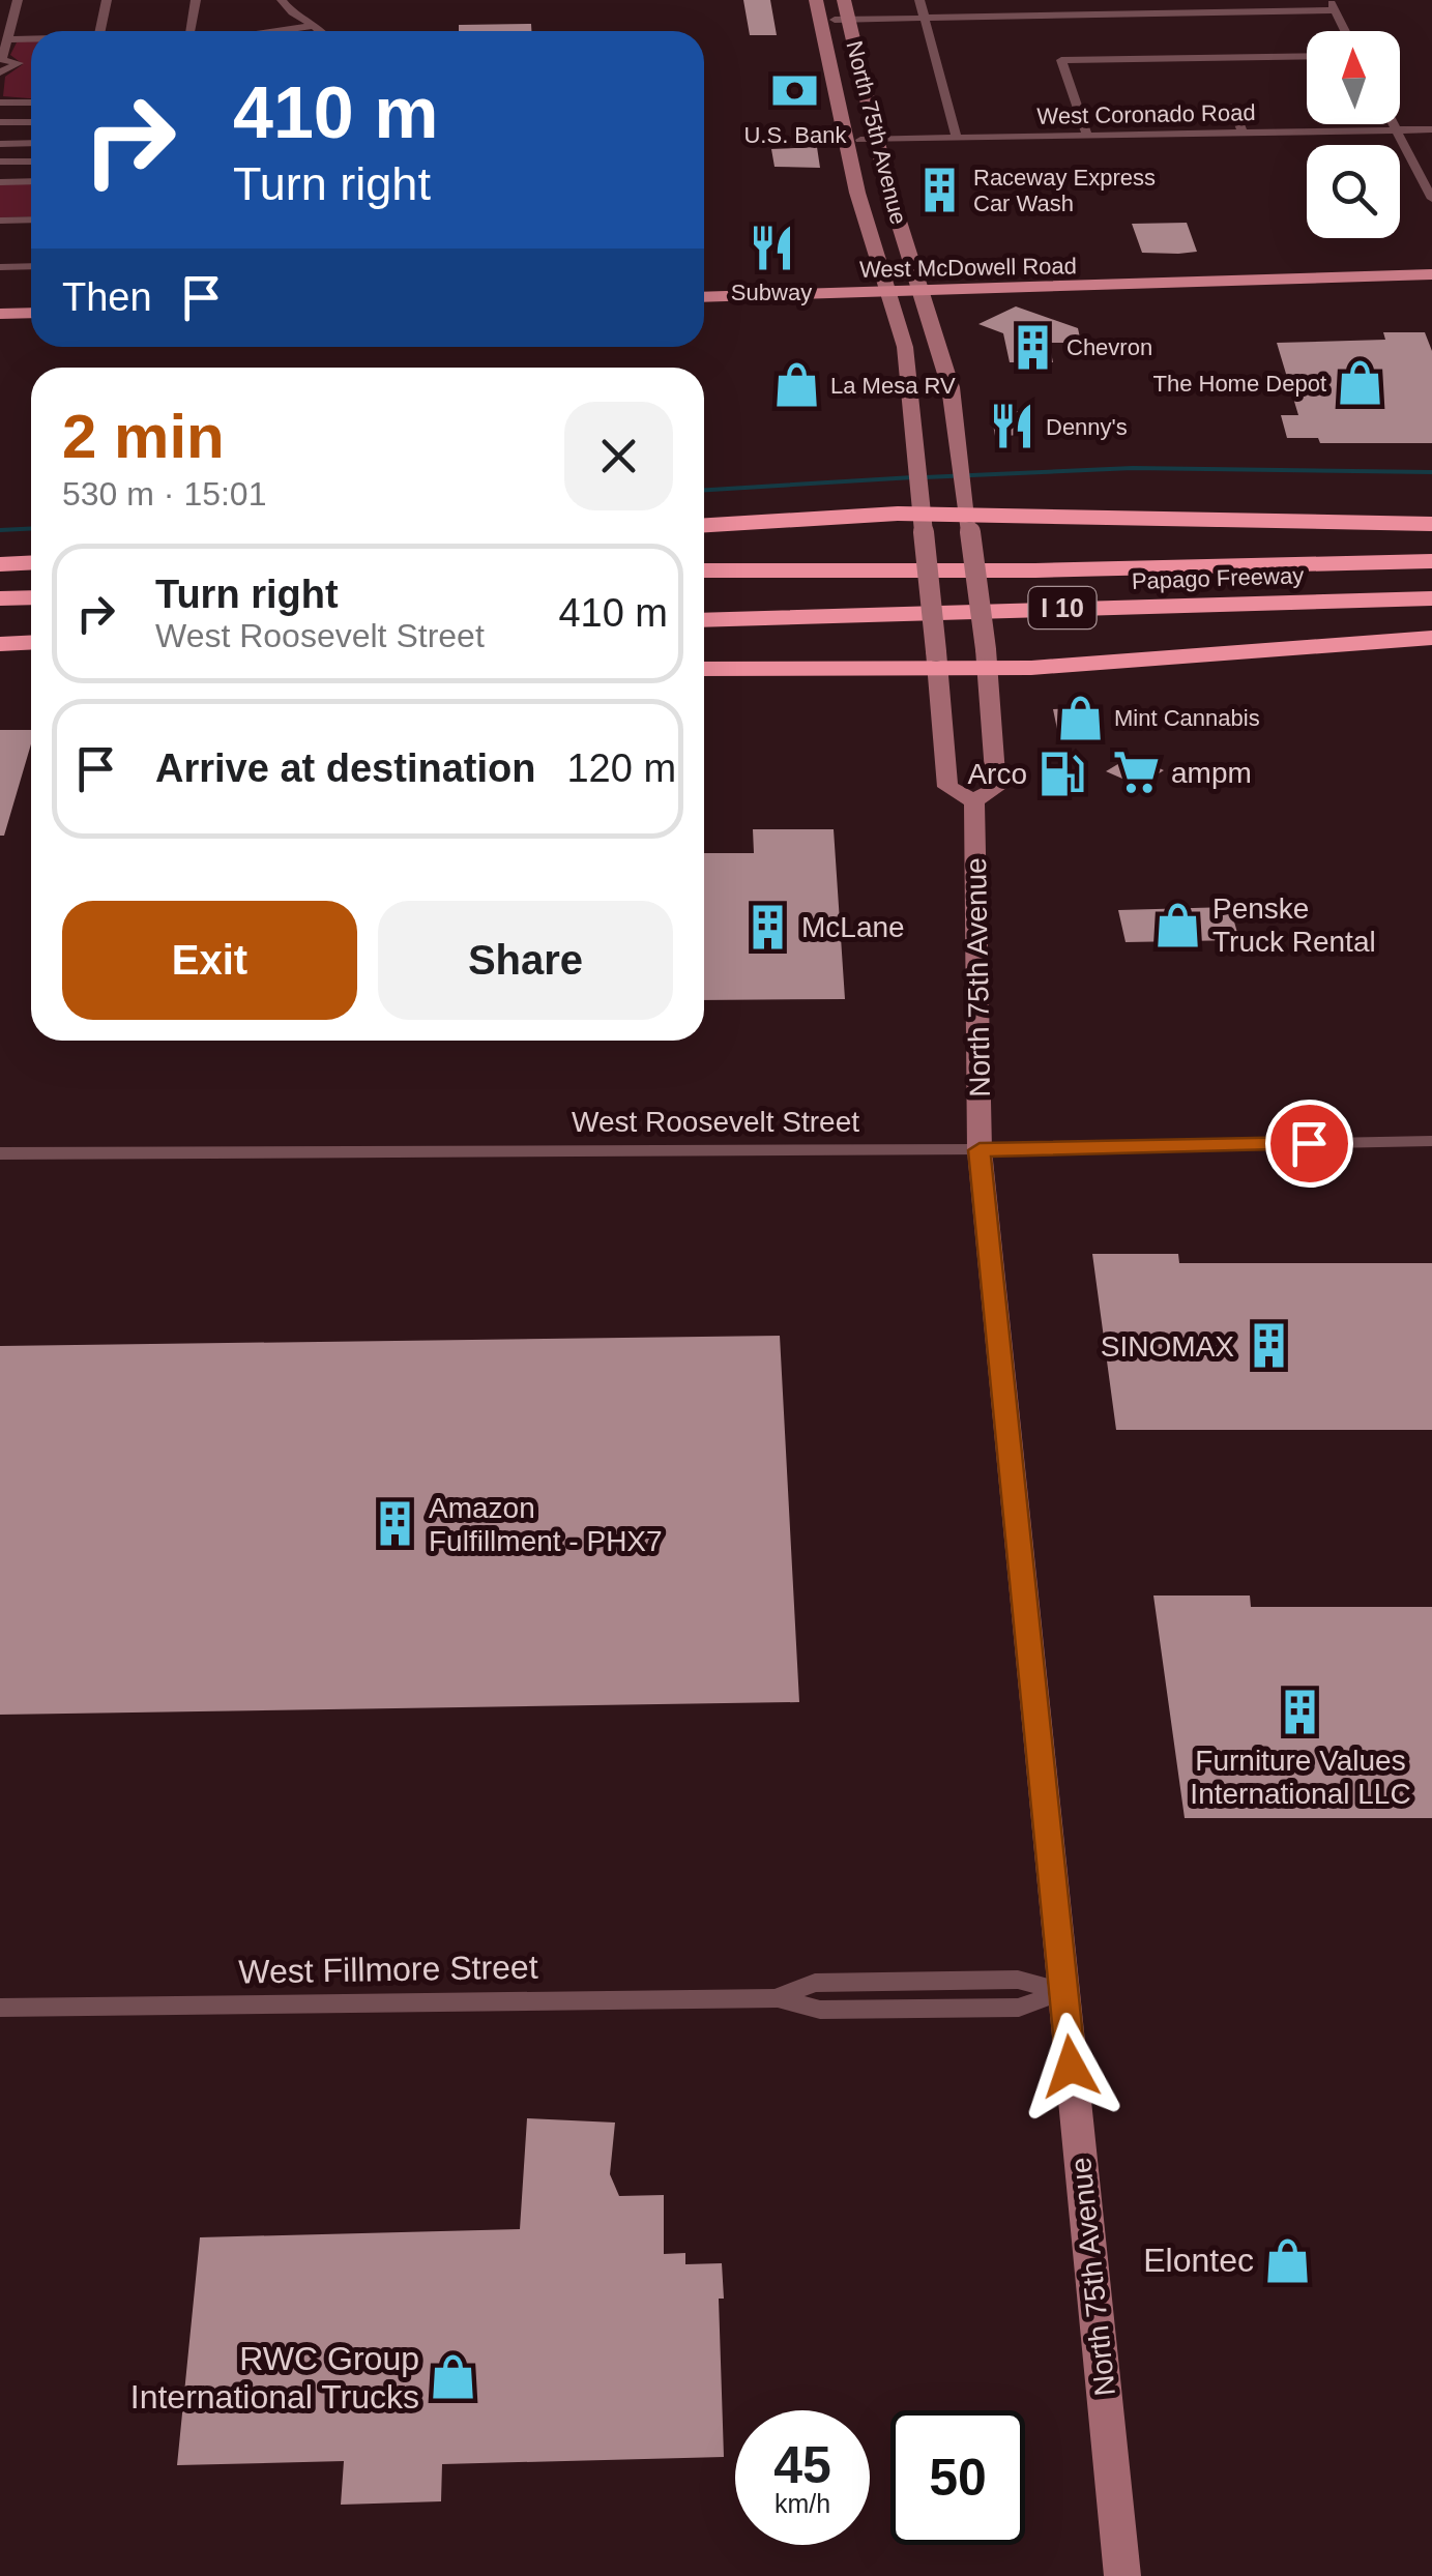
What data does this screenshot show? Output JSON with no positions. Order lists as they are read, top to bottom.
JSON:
{
  "streets": {
    "highway": ["Papago Freeway", "I 10"],
    "main road": ["North 75th Avenue", "West McDowell Road"],
    "street": ["West Coronado Road", "West Roosevelt Street", "West Fillmore Street"]
  },
  "crossings": [
    ["West Coronado Road", "North 75th Avenue"],
    ["North 75th Avenue", "West McDowell Road"],
    ["North 75th Avenue", "West Roosevelt Street"],
    ["North 75th Avenue", "West Fillmore Street"]
  ],
  "places": {
    "bank": ["U.S. Bank"],
    "building": [
      "Raceway Express Car Wash",
      "Chevron",
      "McLane",
      "SINOMAX",
      "Amazon Fulfillment - PHX7",
      "Furniture Values International LLC"
    ],
    "restaurant": ["Subway", "Denny's"],
    "shop": [
      "The Home Depot",
      "La Mesa RV",
      "Mint Cannabis",
      "Penske Truck Rental",
      "Elontec",
      "RWC Group International Trucks"
    ],
    "supermarket": ["ampm"],
    "fuel station": ["Arco"]
  },
  "north": "top",
  "page": {
    "turn": ["410 m", "Turn right"],
    "then": "Then",
    "heading": ["2 min", "530 m · 15:01"],
    "list": [
      {
        "name": "Turn right",
        "note": "West Roosevelt Street",
        "value": "410 m"
      },
      {
        "name": "Arrive at destination",
        "value": "120 m"
      }
    ],
    "buttons": ["Exit", "Share"],
    "speed": "45 km/h",
    "limit": "50"
  }
}
